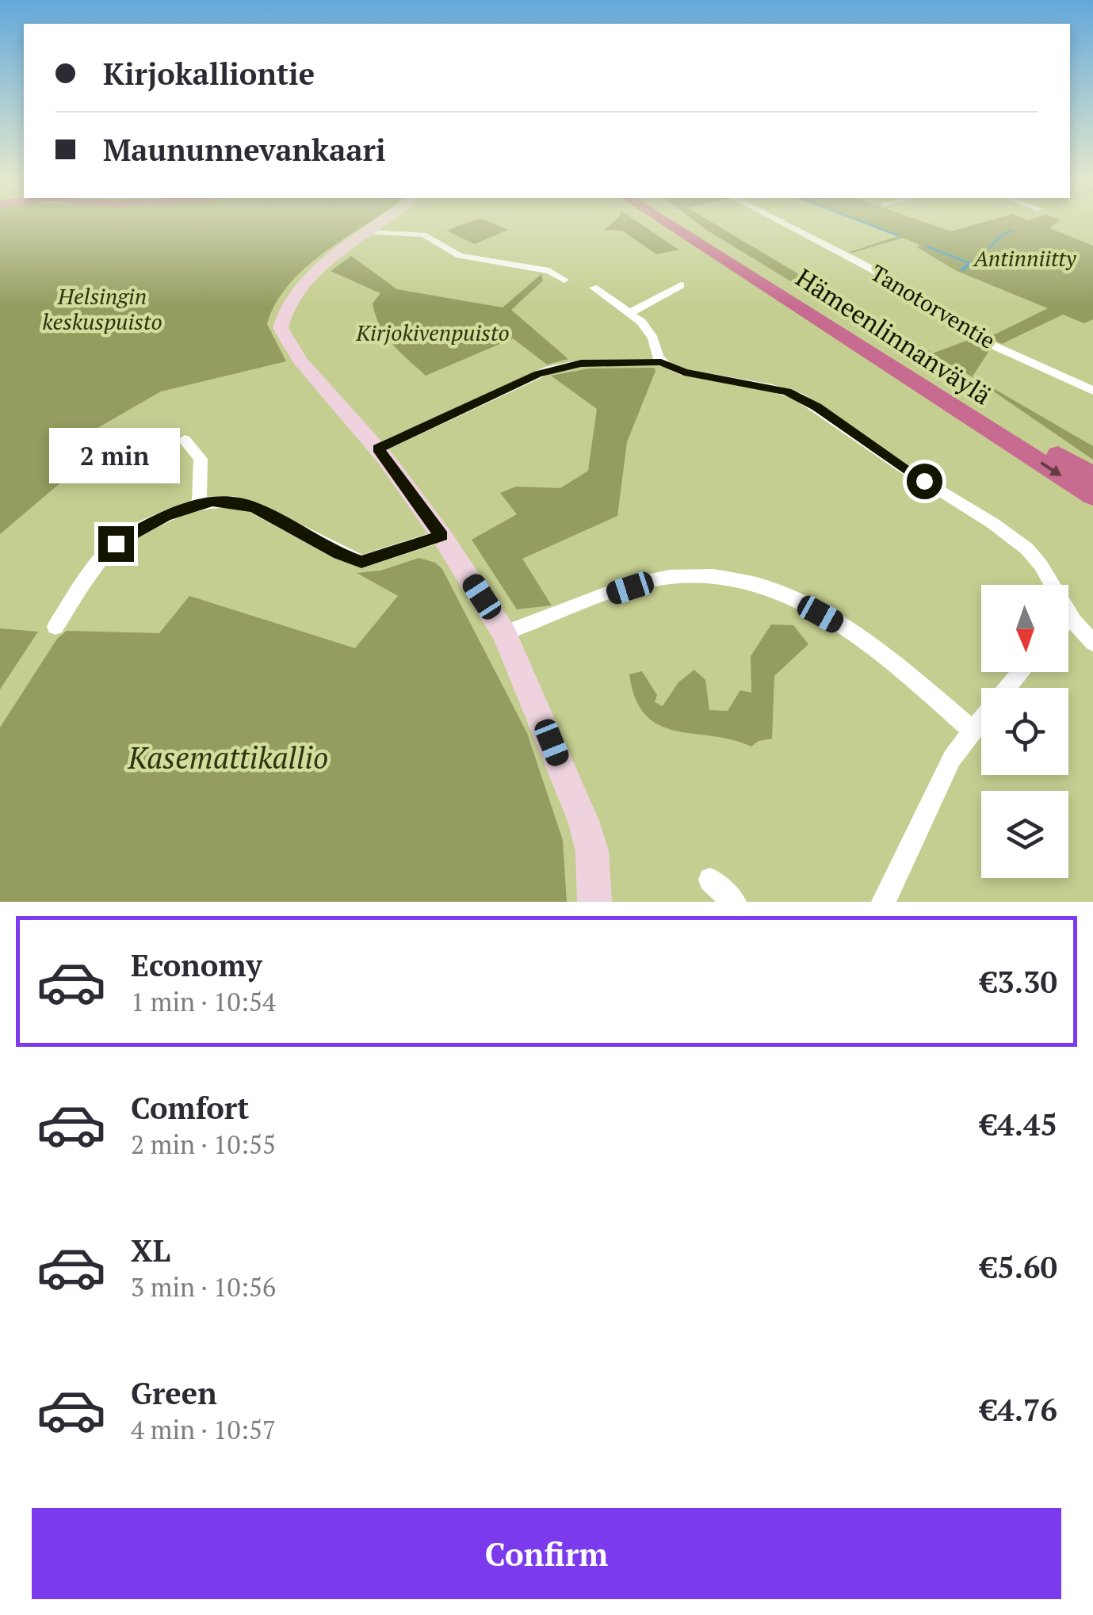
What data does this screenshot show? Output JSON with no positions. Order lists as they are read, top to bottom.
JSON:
{
  "streets": {
    "highway": ["Hämeenlinnanväylä"],
    "street": ["Tanotorventie"]
  },
  "parks": [
    "Antinniitty",
    "Helsingin keskuspuisto",
    "Kirjokivenpuisto",
    "Kasemattikallio"
  ],
  "north": "bottom",
  "page": {
    "banner": ["Kirjokalliontie", "Maununnevankaari"],
    "bubble": "2 min",
    "list": [
      {
        "name": "Economy",
        "note": "1 min · 10:54",
        "value": "€3.30"
      },
      {
        "name": "Comfort",
        "note": "2 min · 10:55",
        "value": "€4.45"
      },
      {
        "name": "XL",
        "note": "3 min · 10:56",
        "value": "€5.60"
      },
      {
        "name": "Green",
        "note": "4 min · 10:57",
        "value": "€4.76"
      }
    ],
    "buttons": "Confirm"
  }
}
